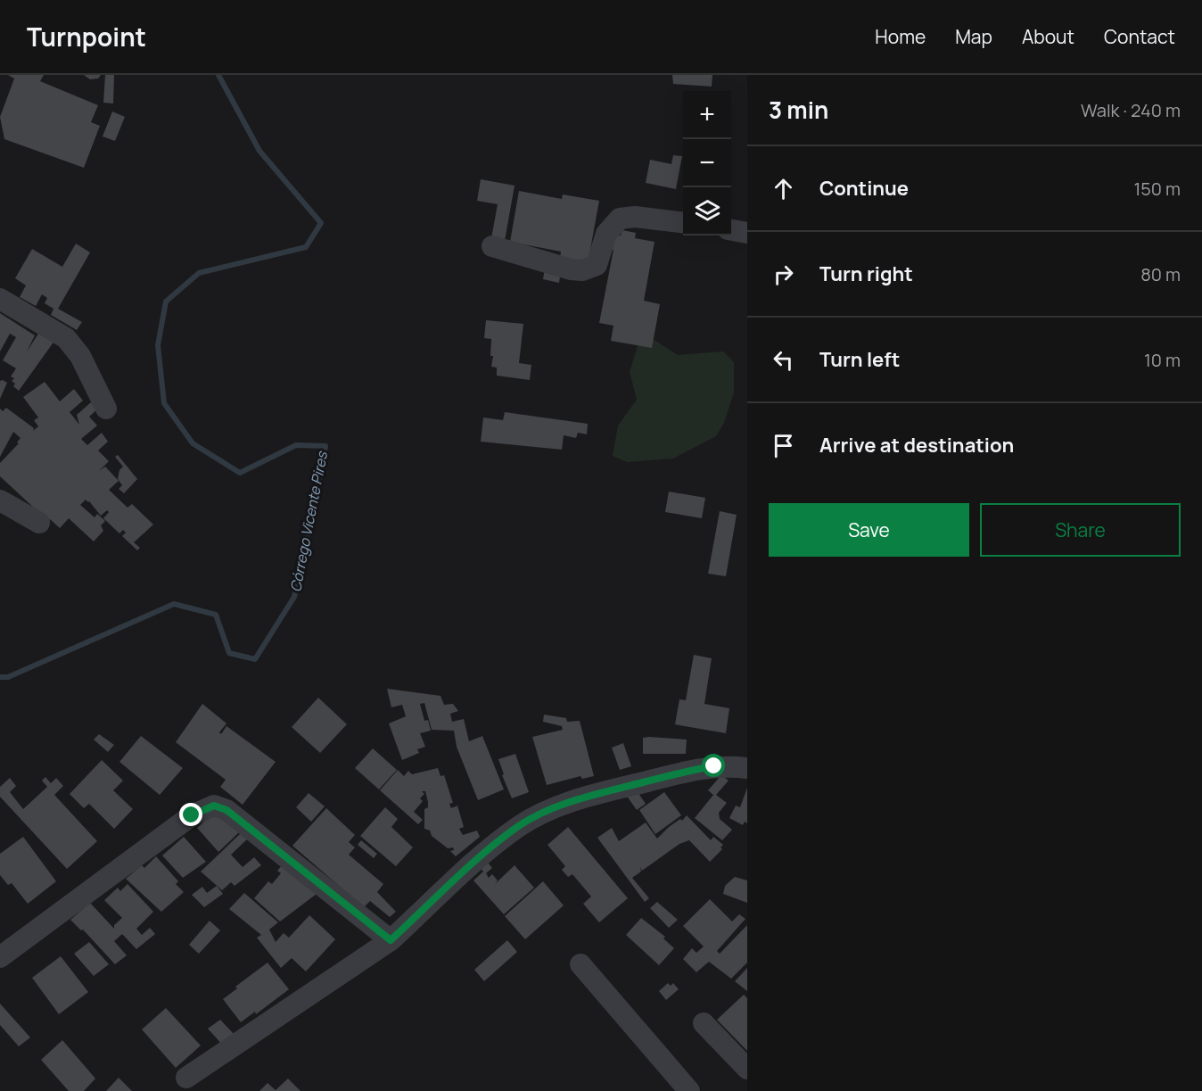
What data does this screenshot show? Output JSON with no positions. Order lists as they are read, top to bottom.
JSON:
{
  "water": ["Córrego Vicente Pires"],
  "page": {
    "header": "Turnpoint",
    "nav": [
      "Home",
      "Map",
      "About",
      "Contact"
    ],
    "heading": ["3 min", "Walk · 240 m"],
    "map_buttons": ["+", "−"],
    "list": [
      ["Continue", "150 m"],
      ["Turn right", "80 m"],
      ["Turn left", "10 m"],
      "Arrive at destination"
    ],
    "buttons": ["Save", "Share"]
  }
}
